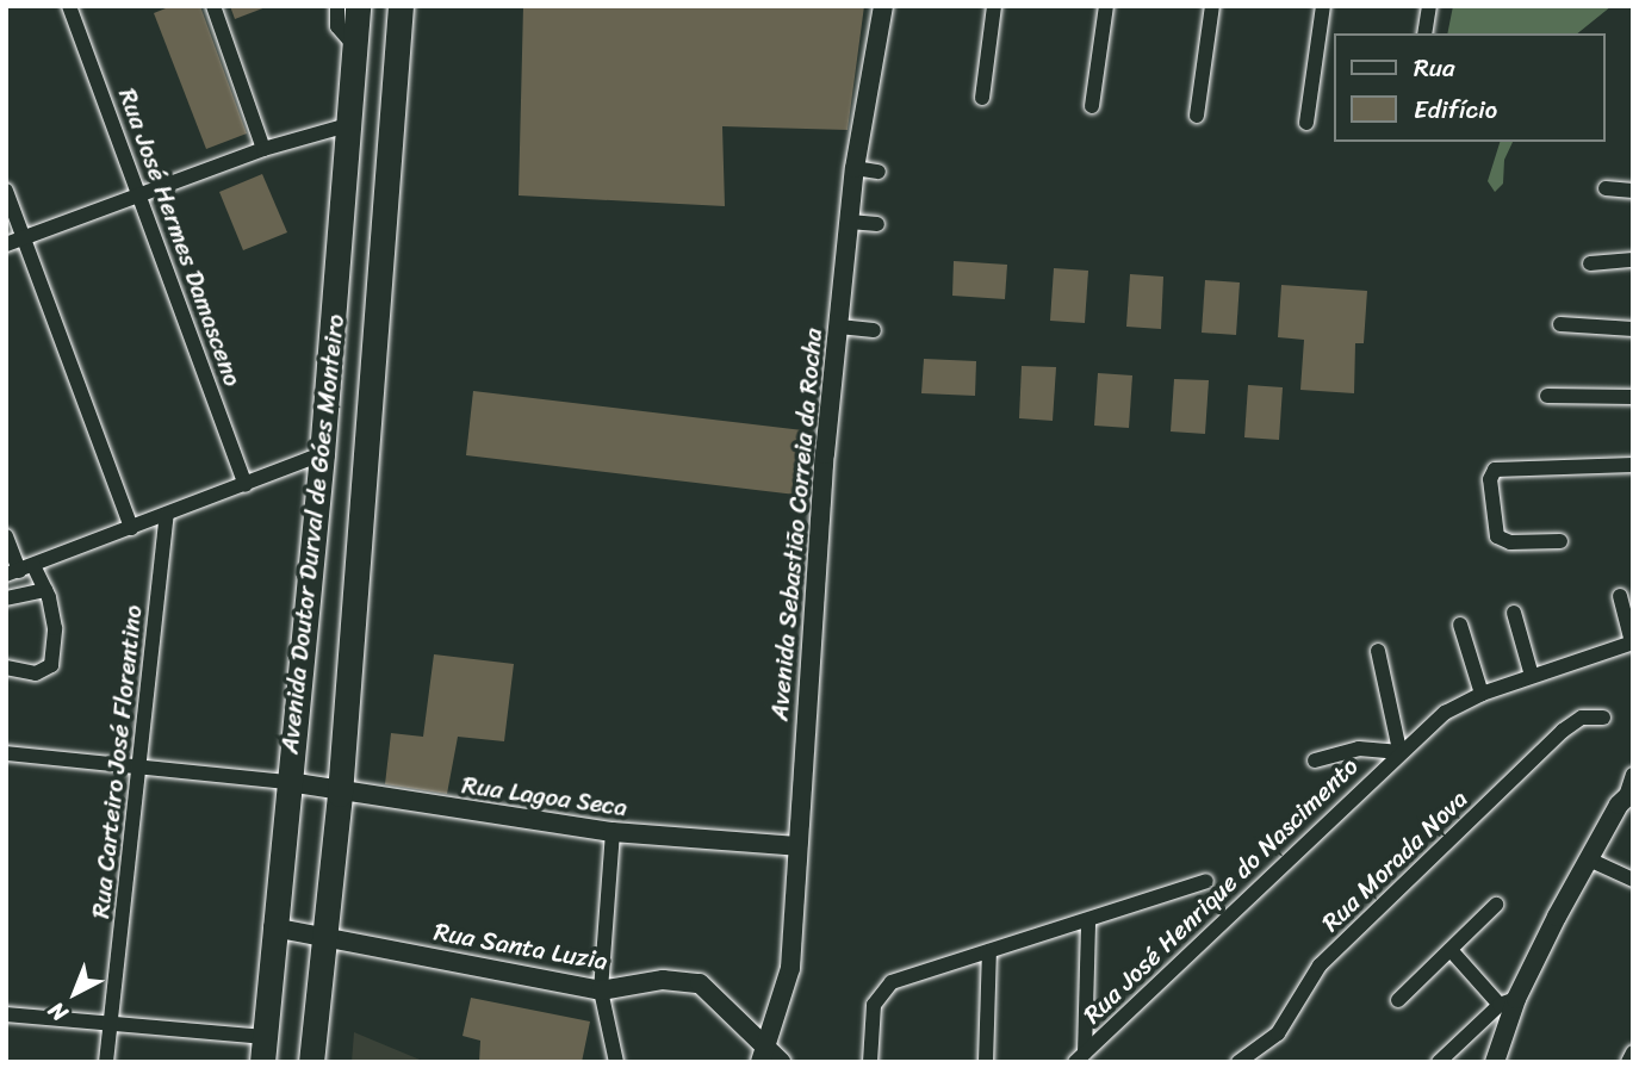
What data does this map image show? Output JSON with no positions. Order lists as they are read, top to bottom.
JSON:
{
  "streets": {
    "highway": ["Avenida Doutor Durval de Góes Monteiro"],
    "street": [
      "Rua José Hermes Damasceno",
      "Avenida Sebastião Correia da Rocha",
      "Rua Carteiro José Florentino",
      "Rua Lagoa Seca",
      "Rua Morada Nova",
      "Rua José Henrique do Nascimento",
      "Rua Santa Luzia"
    ]
  },
  "crossings": [
    ["Avenida Sebastião Correia da Rocha", "Rua Lagoa Seca"],
    ["Avenida Sebastião Correia da Rocha", "Rua Santa Luzia"],
    ["Avenida Doutor Durval de Góes Monteiro", "Rua Lagoa Seca"],
    ["Avenida Doutor Durval de Góes Monteiro", "Rua Santa Luzia"]
  ],
  "legend": ["Rua", "Edifício"],
  "north": "bottom left"
}
